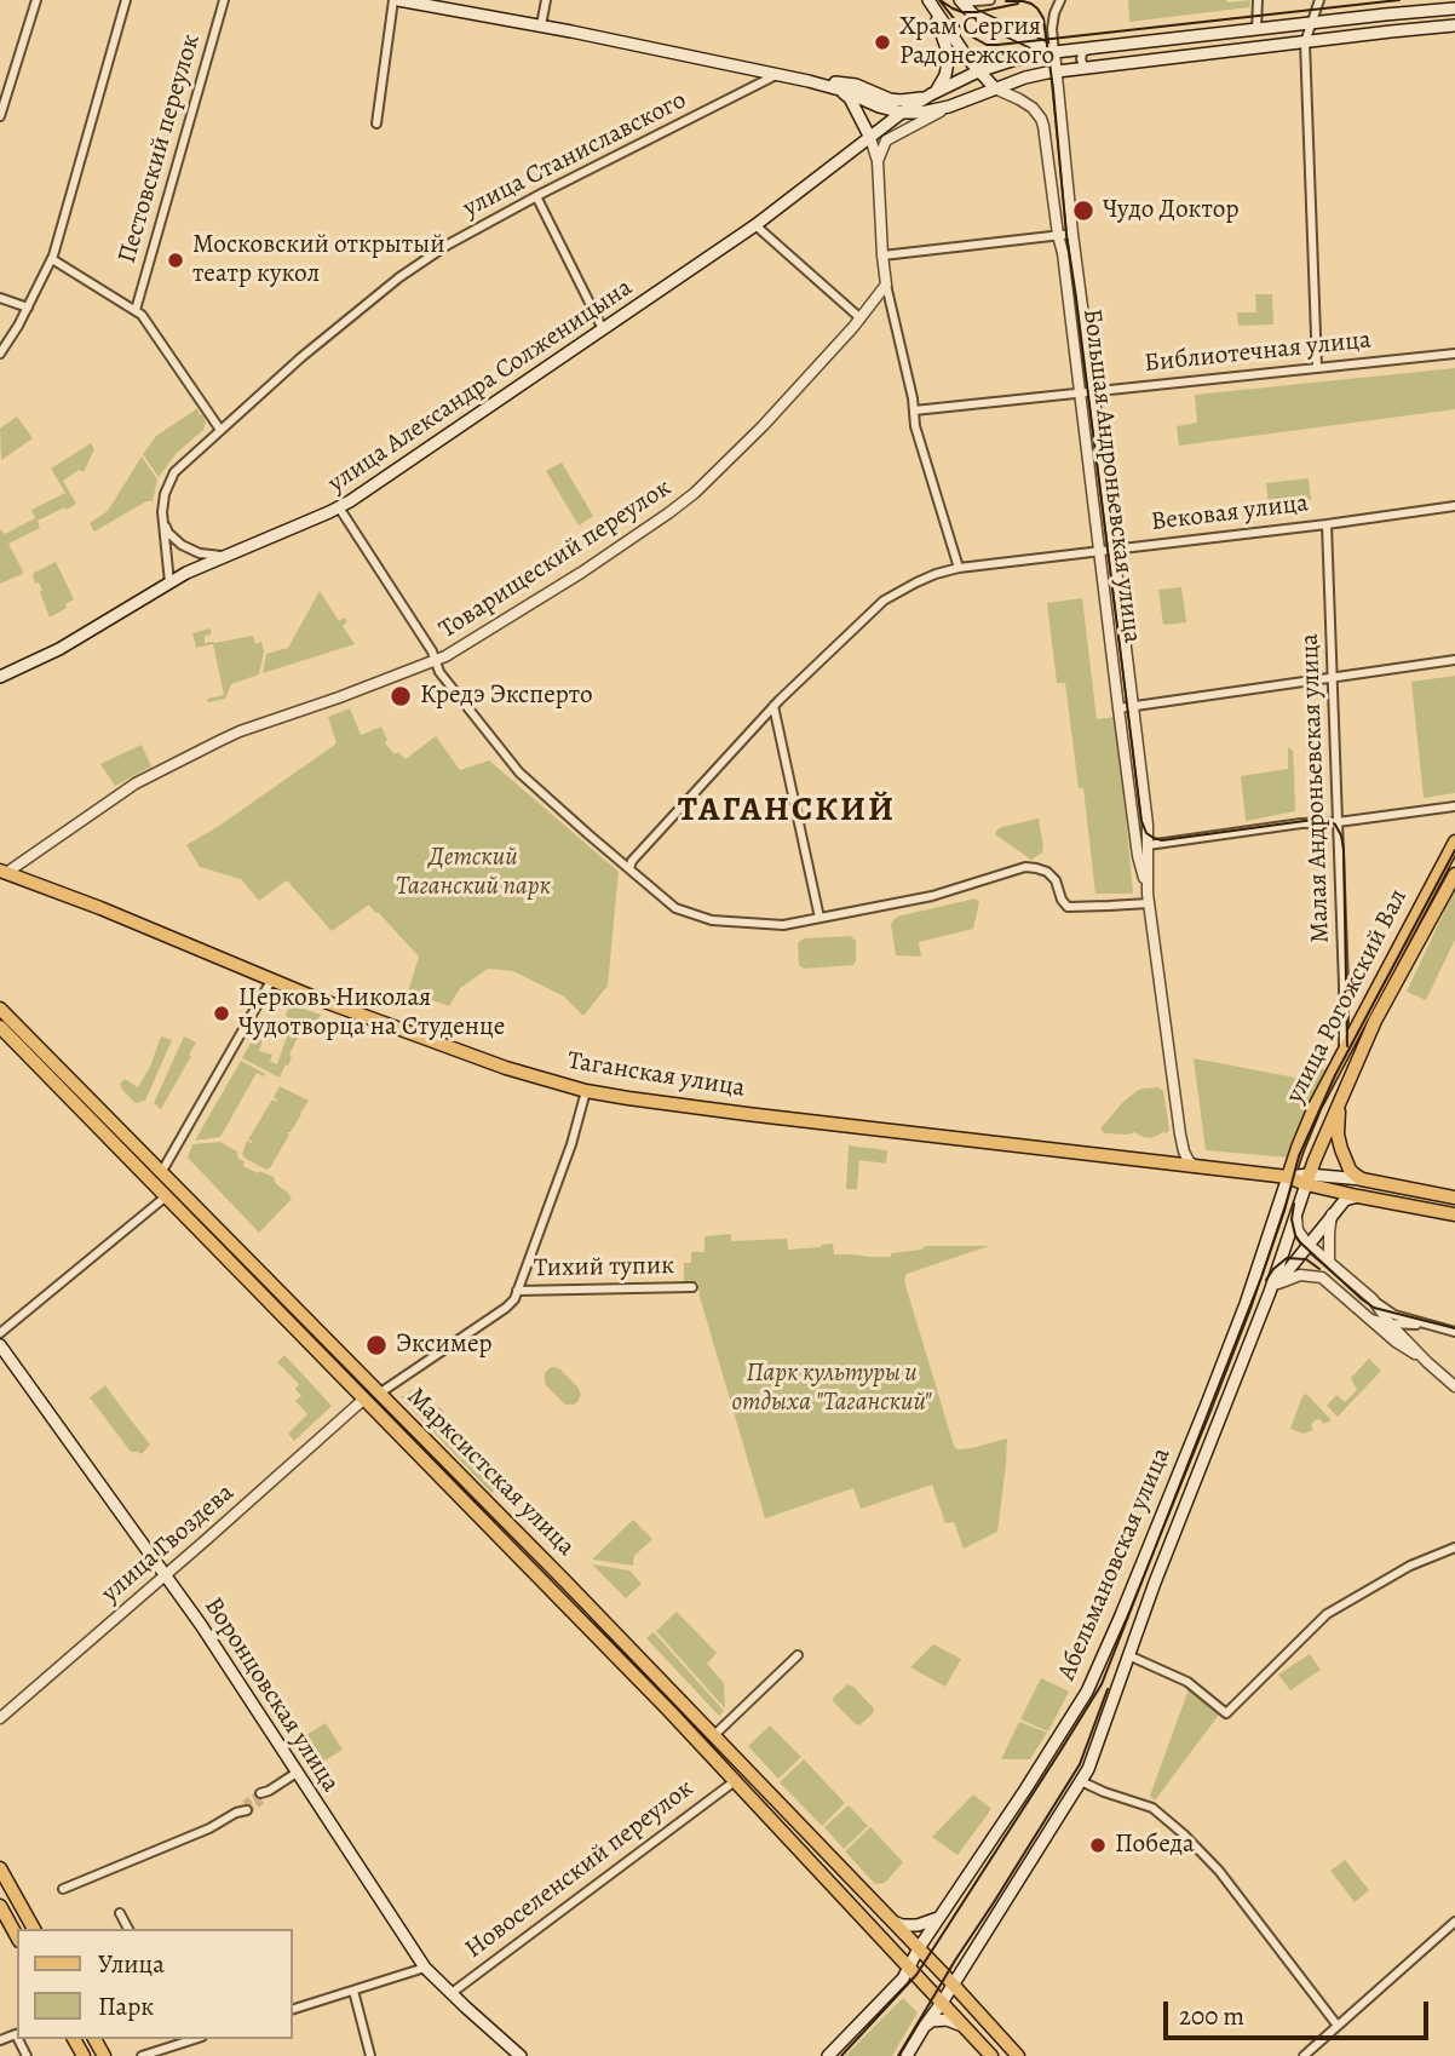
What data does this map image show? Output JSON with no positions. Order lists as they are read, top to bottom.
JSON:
{
  "streets": {
    "main road": [
      "улица Александра Солженицына",
      "улица Рогожский Вал",
      "Таганская улица",
      "Марксистская улица",
      "Абельмановская улица",
      "Воронцовская улица"
    ],
    "street": [
      "Пестовский переулок",
      "улица Станиславского",
      "Библиотечная улица",
      "Большая Андроньевская улица",
      "Вековая улица",
      "Товарищеский переулок",
      "Малая Андроньевская улица",
      "Тихий тупик",
      "улица Гвоздева",
      "Новоселенский переулок"
    ]
  },
  "crossings": [
    ["улица Станиславского", "улица Александра Солженицына"],
    ["Библиотечная улица", "Большая Андроньевская улица"],
    ["улица Александра Солженицына", "Большая Андроньевская улица"],
    ["Большая Андроньевская улица", "Вековая улица"],
    ["Большая Андроньевская улица", "Таганская улица"],
    ["Вековая улица", "Малая Андроньевская улица"],
    ["Товарищеский переулок", "Таганская улица"],
    ["Малая Андроньевская улица", "улица Рогожский Вал"],
    ["улица Рогожский Вал", "Таганская улица"],
    ["улица Рогожский Вал", "Абельмановская улица"],
    ["Таганская улица", "Абельмановская улица"],
    ["Марксистская улица", "улица Гвоздева"],
    ["Марксистская улица", "Абельмановская улица"],
    ["Марксистская улица", "Новоселенский переулок"],
    ["улица Гвоздева", "Воронцовская улица"],
    ["Воронцовская улица", "Новоселенский переулок"]
  ],
  "districts": ["ТАГАНСКИЙ"],
  "parks": ["Детский Таганский парк", "Парк культуры и отдыха \"Таганский\""],
  "places": [
    "Храм Сергия Радонежского",
    "Чудо Доктор",
    "Московский открытый театр кукол",
    "Кредэ Эксперто",
    "Церковь Николая Чудотворца на Студенце",
    "Эксимер",
    "Победа"
  ],
  "legend": ["Улица", "Парк"],
  "scale_bar": "200 m"
}
